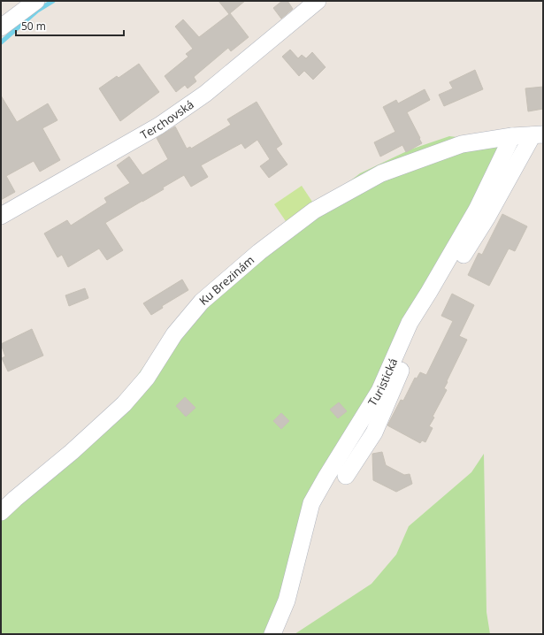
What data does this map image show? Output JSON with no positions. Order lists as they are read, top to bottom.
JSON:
{
  "streets": {
    "street": ["Terchovská", "Ku Brezinám", "Turistická"]
  },
  "crossings": [
    ["Ku Brezinám", "Turistická"]
  ],
  "scale_bar": "50 m"
}
